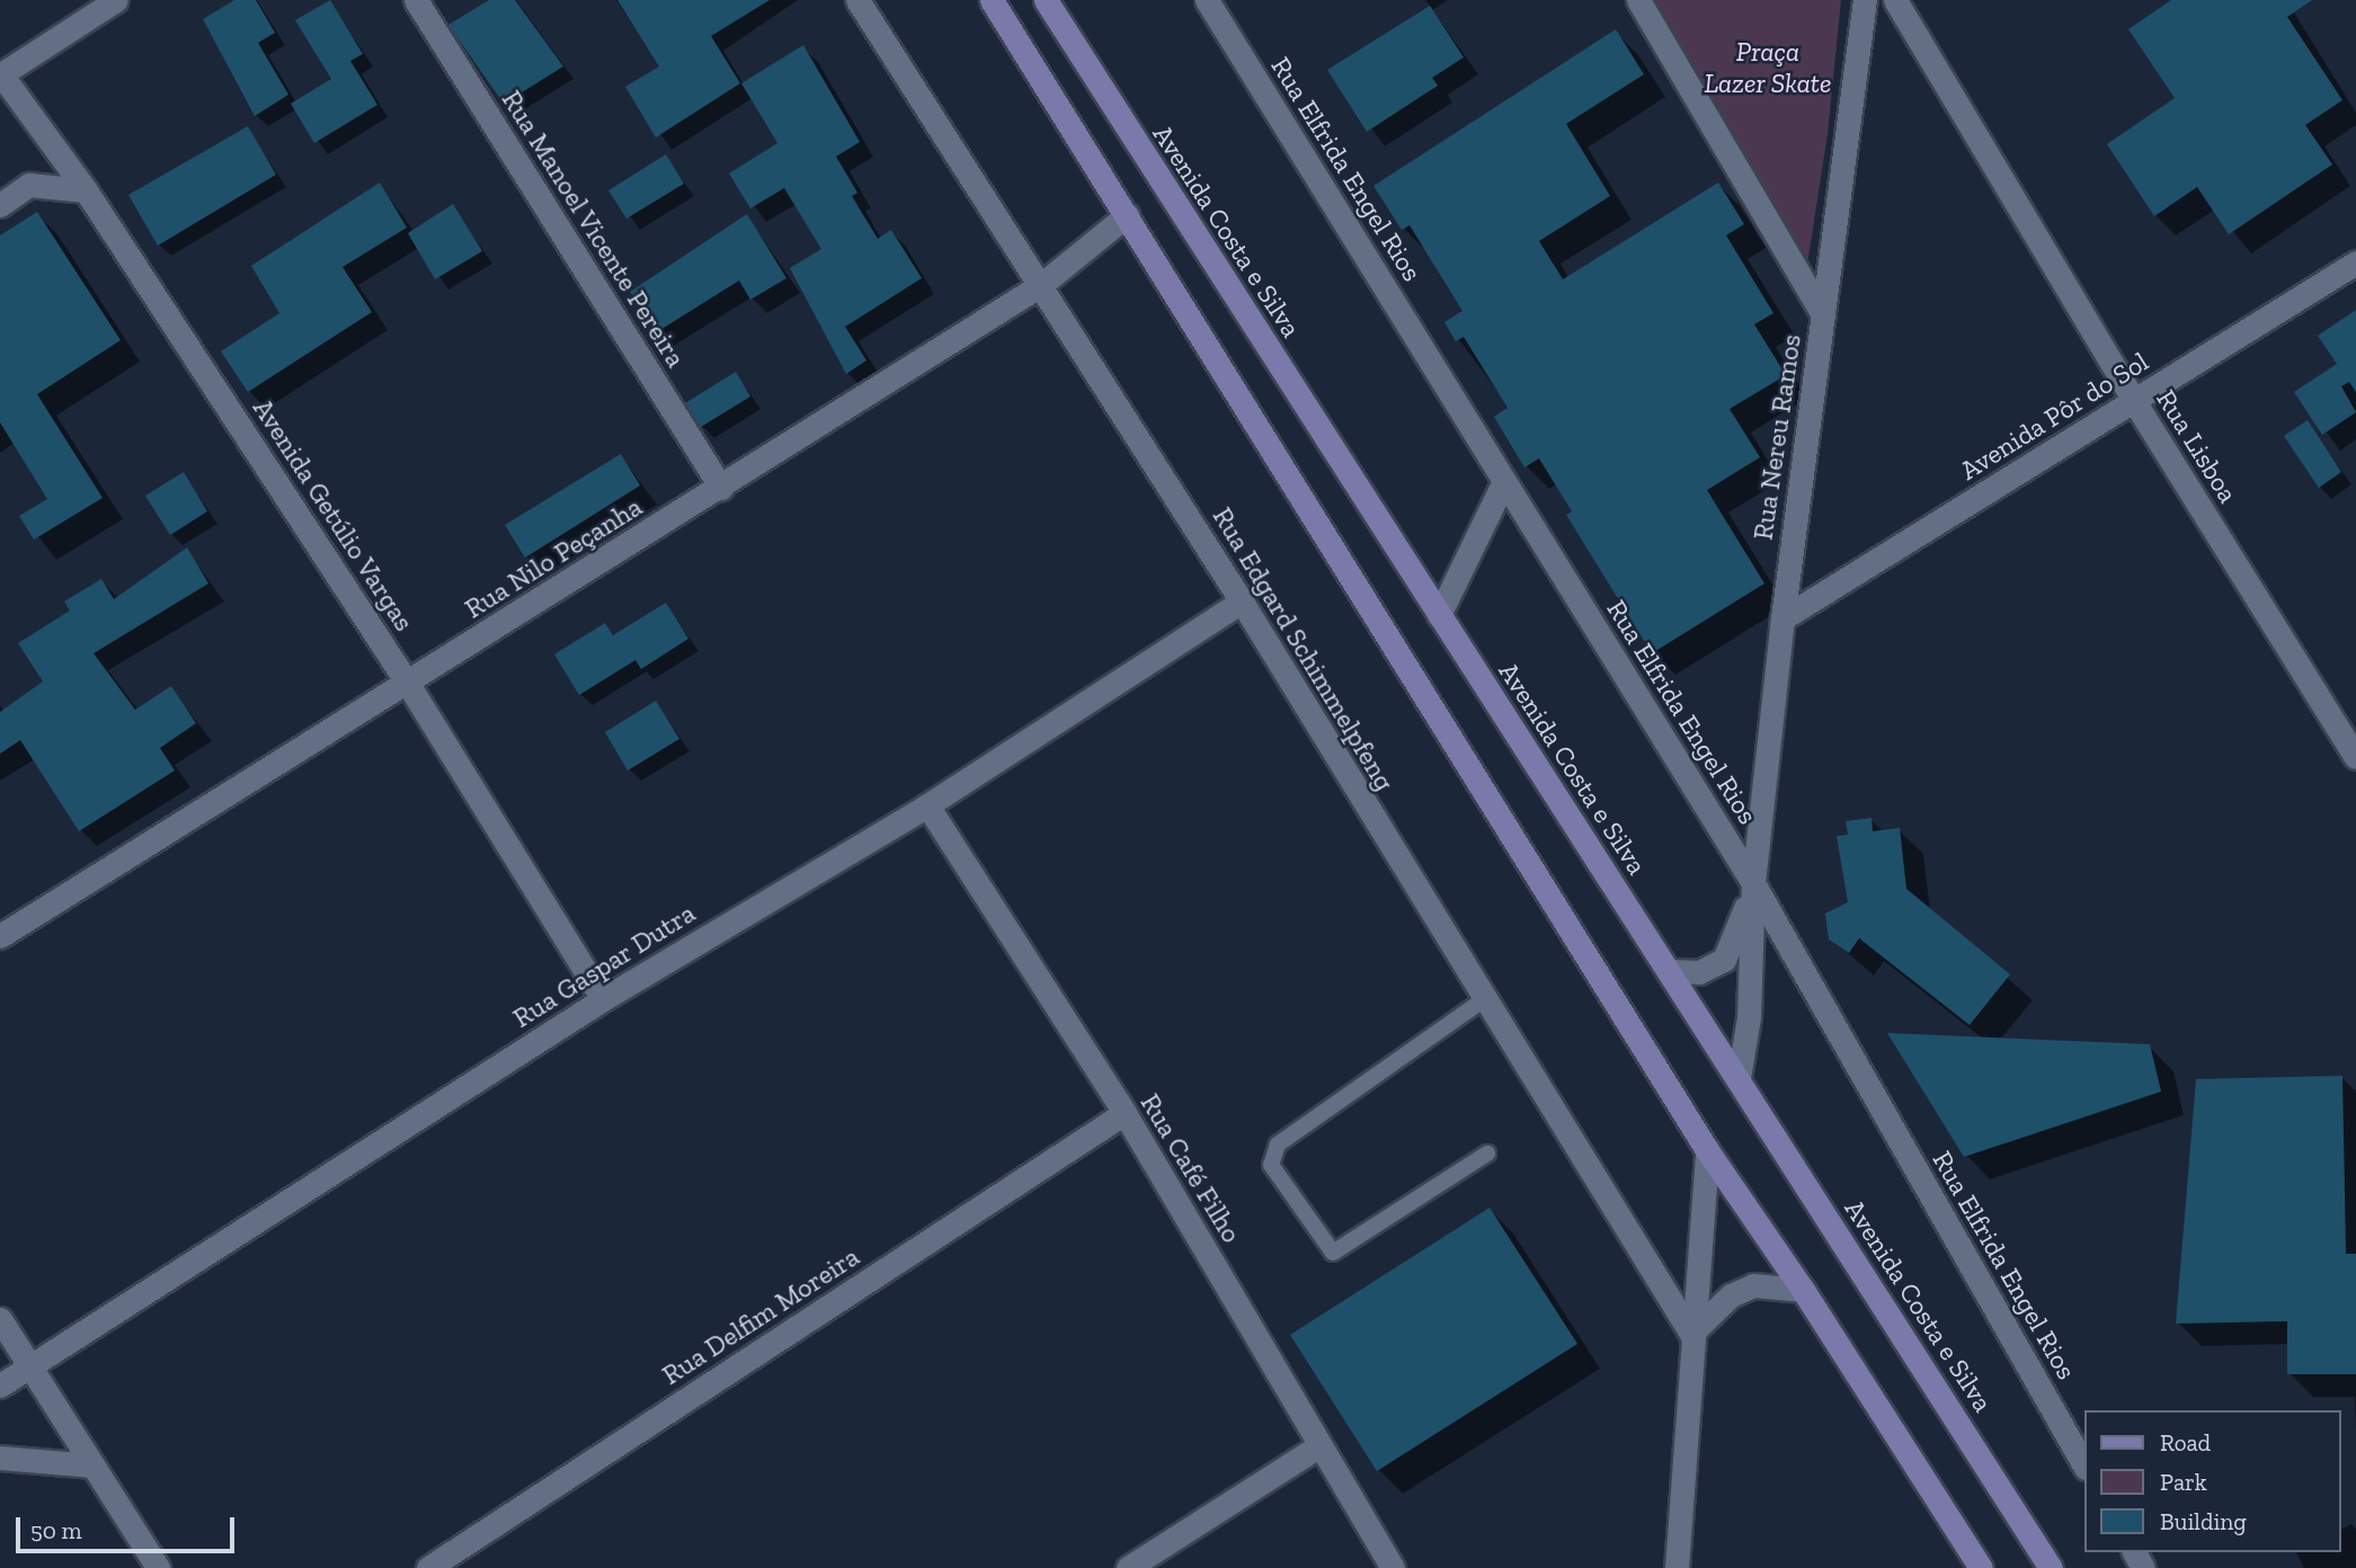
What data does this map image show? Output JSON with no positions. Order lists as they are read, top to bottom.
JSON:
{
  "streets": {
    "main road": ["Avenida Costa e Silva"],
    "street": [
      "Rua Elfrida Engel Rios",
      "Rua Manoel Vicente Pereira",
      "Avenida Pôr do Sol",
      "Rua Nereu Ramos",
      "Rua Lisboa",
      "Avenida Getúlio Vargas",
      "Rua Nilo Peçanha",
      "Rua Edgard Schimmelpfeng",
      "Rua Gaspar Dutra",
      "Rua Café Filho",
      "Rua Delfim Moreira"
    ]
  },
  "crossings": [
    ["Rua Elfrida Engel Rios", "Rua Nereu Ramos"],
    ["Rua Manoel Vicente Pereira", "Rua Nilo Peçanha"],
    ["Avenida Pôr do Sol", "Rua Nereu Ramos"],
    ["Avenida Pôr do Sol", "Rua Lisboa"],
    ["Avenida Getúlio Vargas", "Rua Nilo Peçanha"],
    ["Avenida Getúlio Vargas", "Rua Gaspar Dutra"],
    ["Rua Nilo Peçanha", "Rua Edgard Schimmelpfeng"],
    ["Rua Edgard Schimmelpfeng", "Rua Gaspar Dutra"],
    ["Rua Gaspar Dutra", "Rua Café Filho"],
    ["Rua Café Filho", "Rua Delfim Moreira"]
  ],
  "parks": ["Praça Lazer Skate"],
  "legend": ["Road", "Park", "Building"],
  "scale_bar": "50 m"
}
